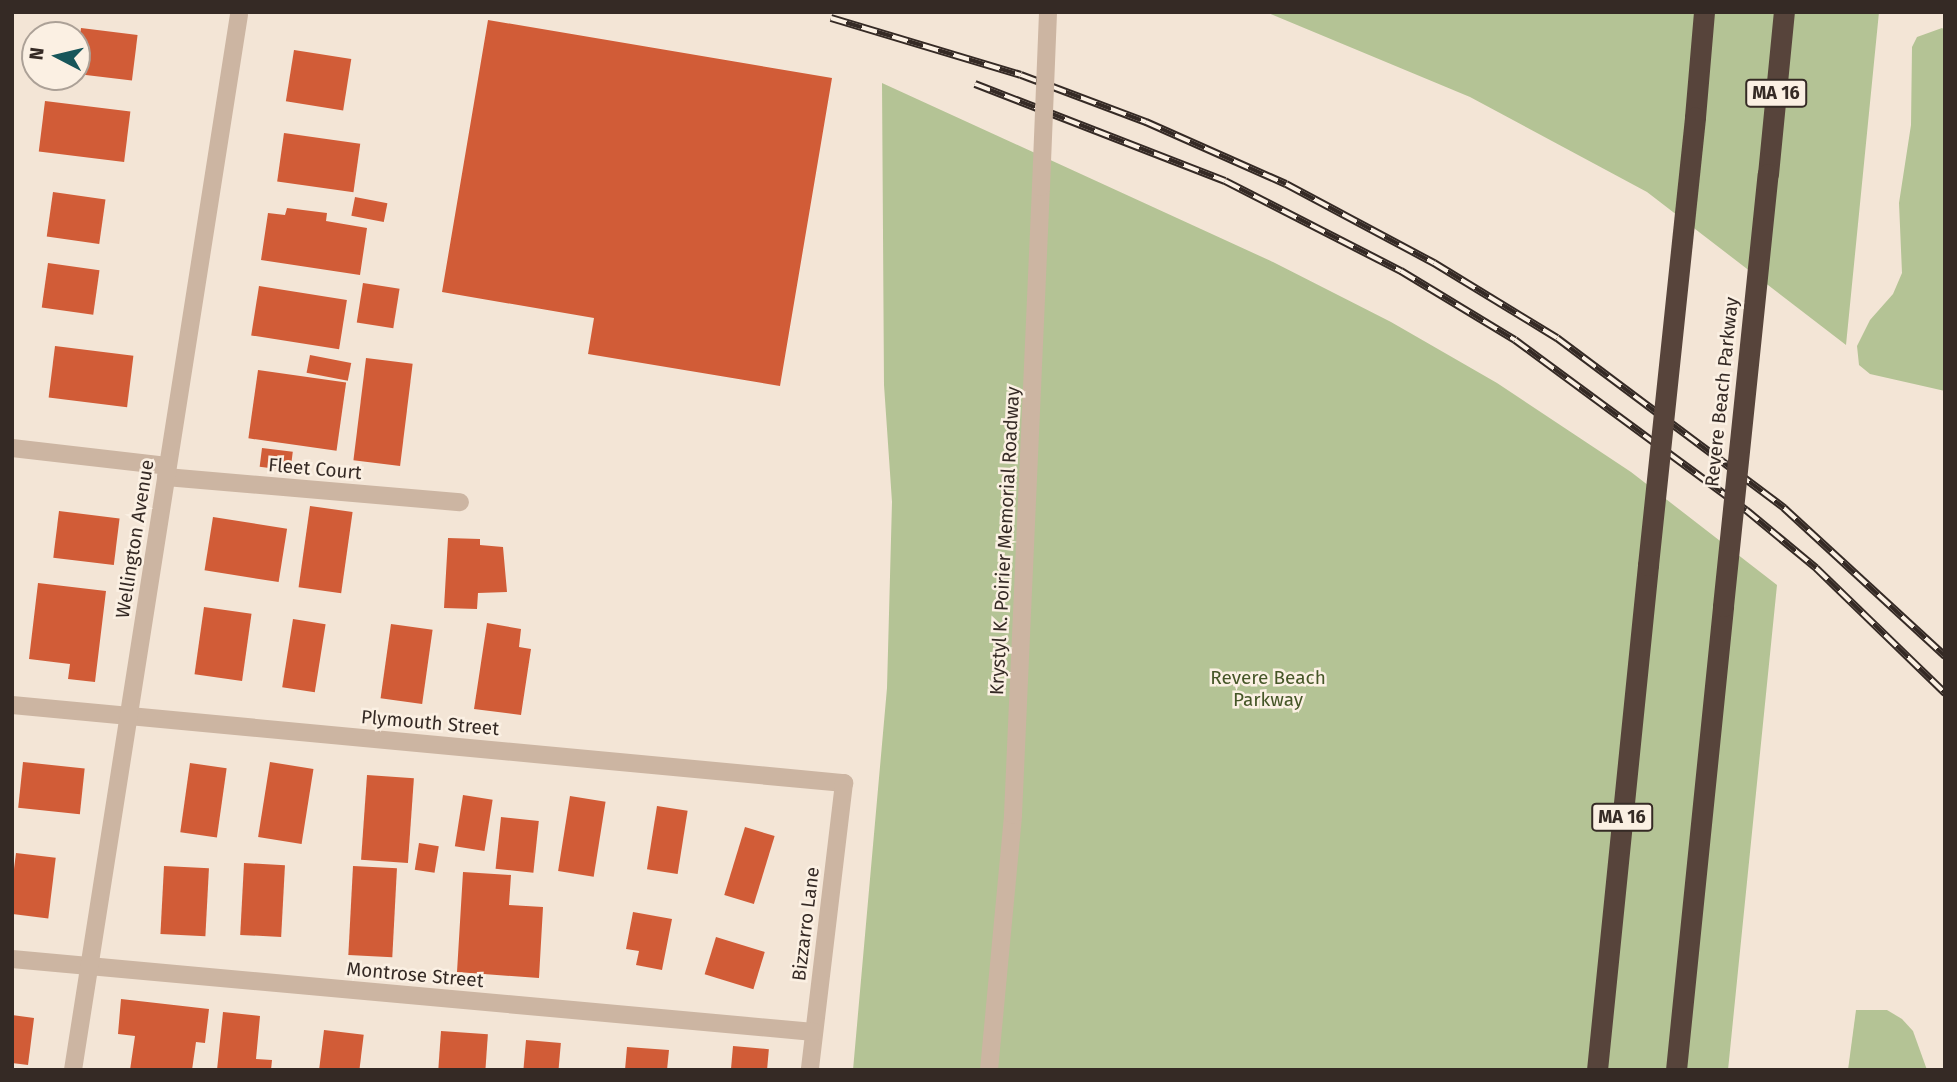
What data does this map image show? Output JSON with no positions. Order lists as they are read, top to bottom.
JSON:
{
  "streets": {
    "highway": ["MA 16", "Revere Beach Parkway"],
    "street": [
      "Fleet Court",
      "Wellington Avenue",
      "Krystyl K. Poirier Memorial Roadway",
      "Plymouth Street",
      "Bizzarro Lane",
      "Montrose Street"
    ]
  },
  "crossings": [
    ["Fleet Court", "Wellington Avenue"],
    ["Wellington Avenue", "Plymouth Street"],
    ["Wellington Avenue", "Montrose Street"],
    ["Plymouth Street", "Bizzarro Lane"],
    ["Bizzarro Lane", "Montrose Street"]
  ],
  "parks": ["Revere Beach Parkway"],
  "north": "left"
}
